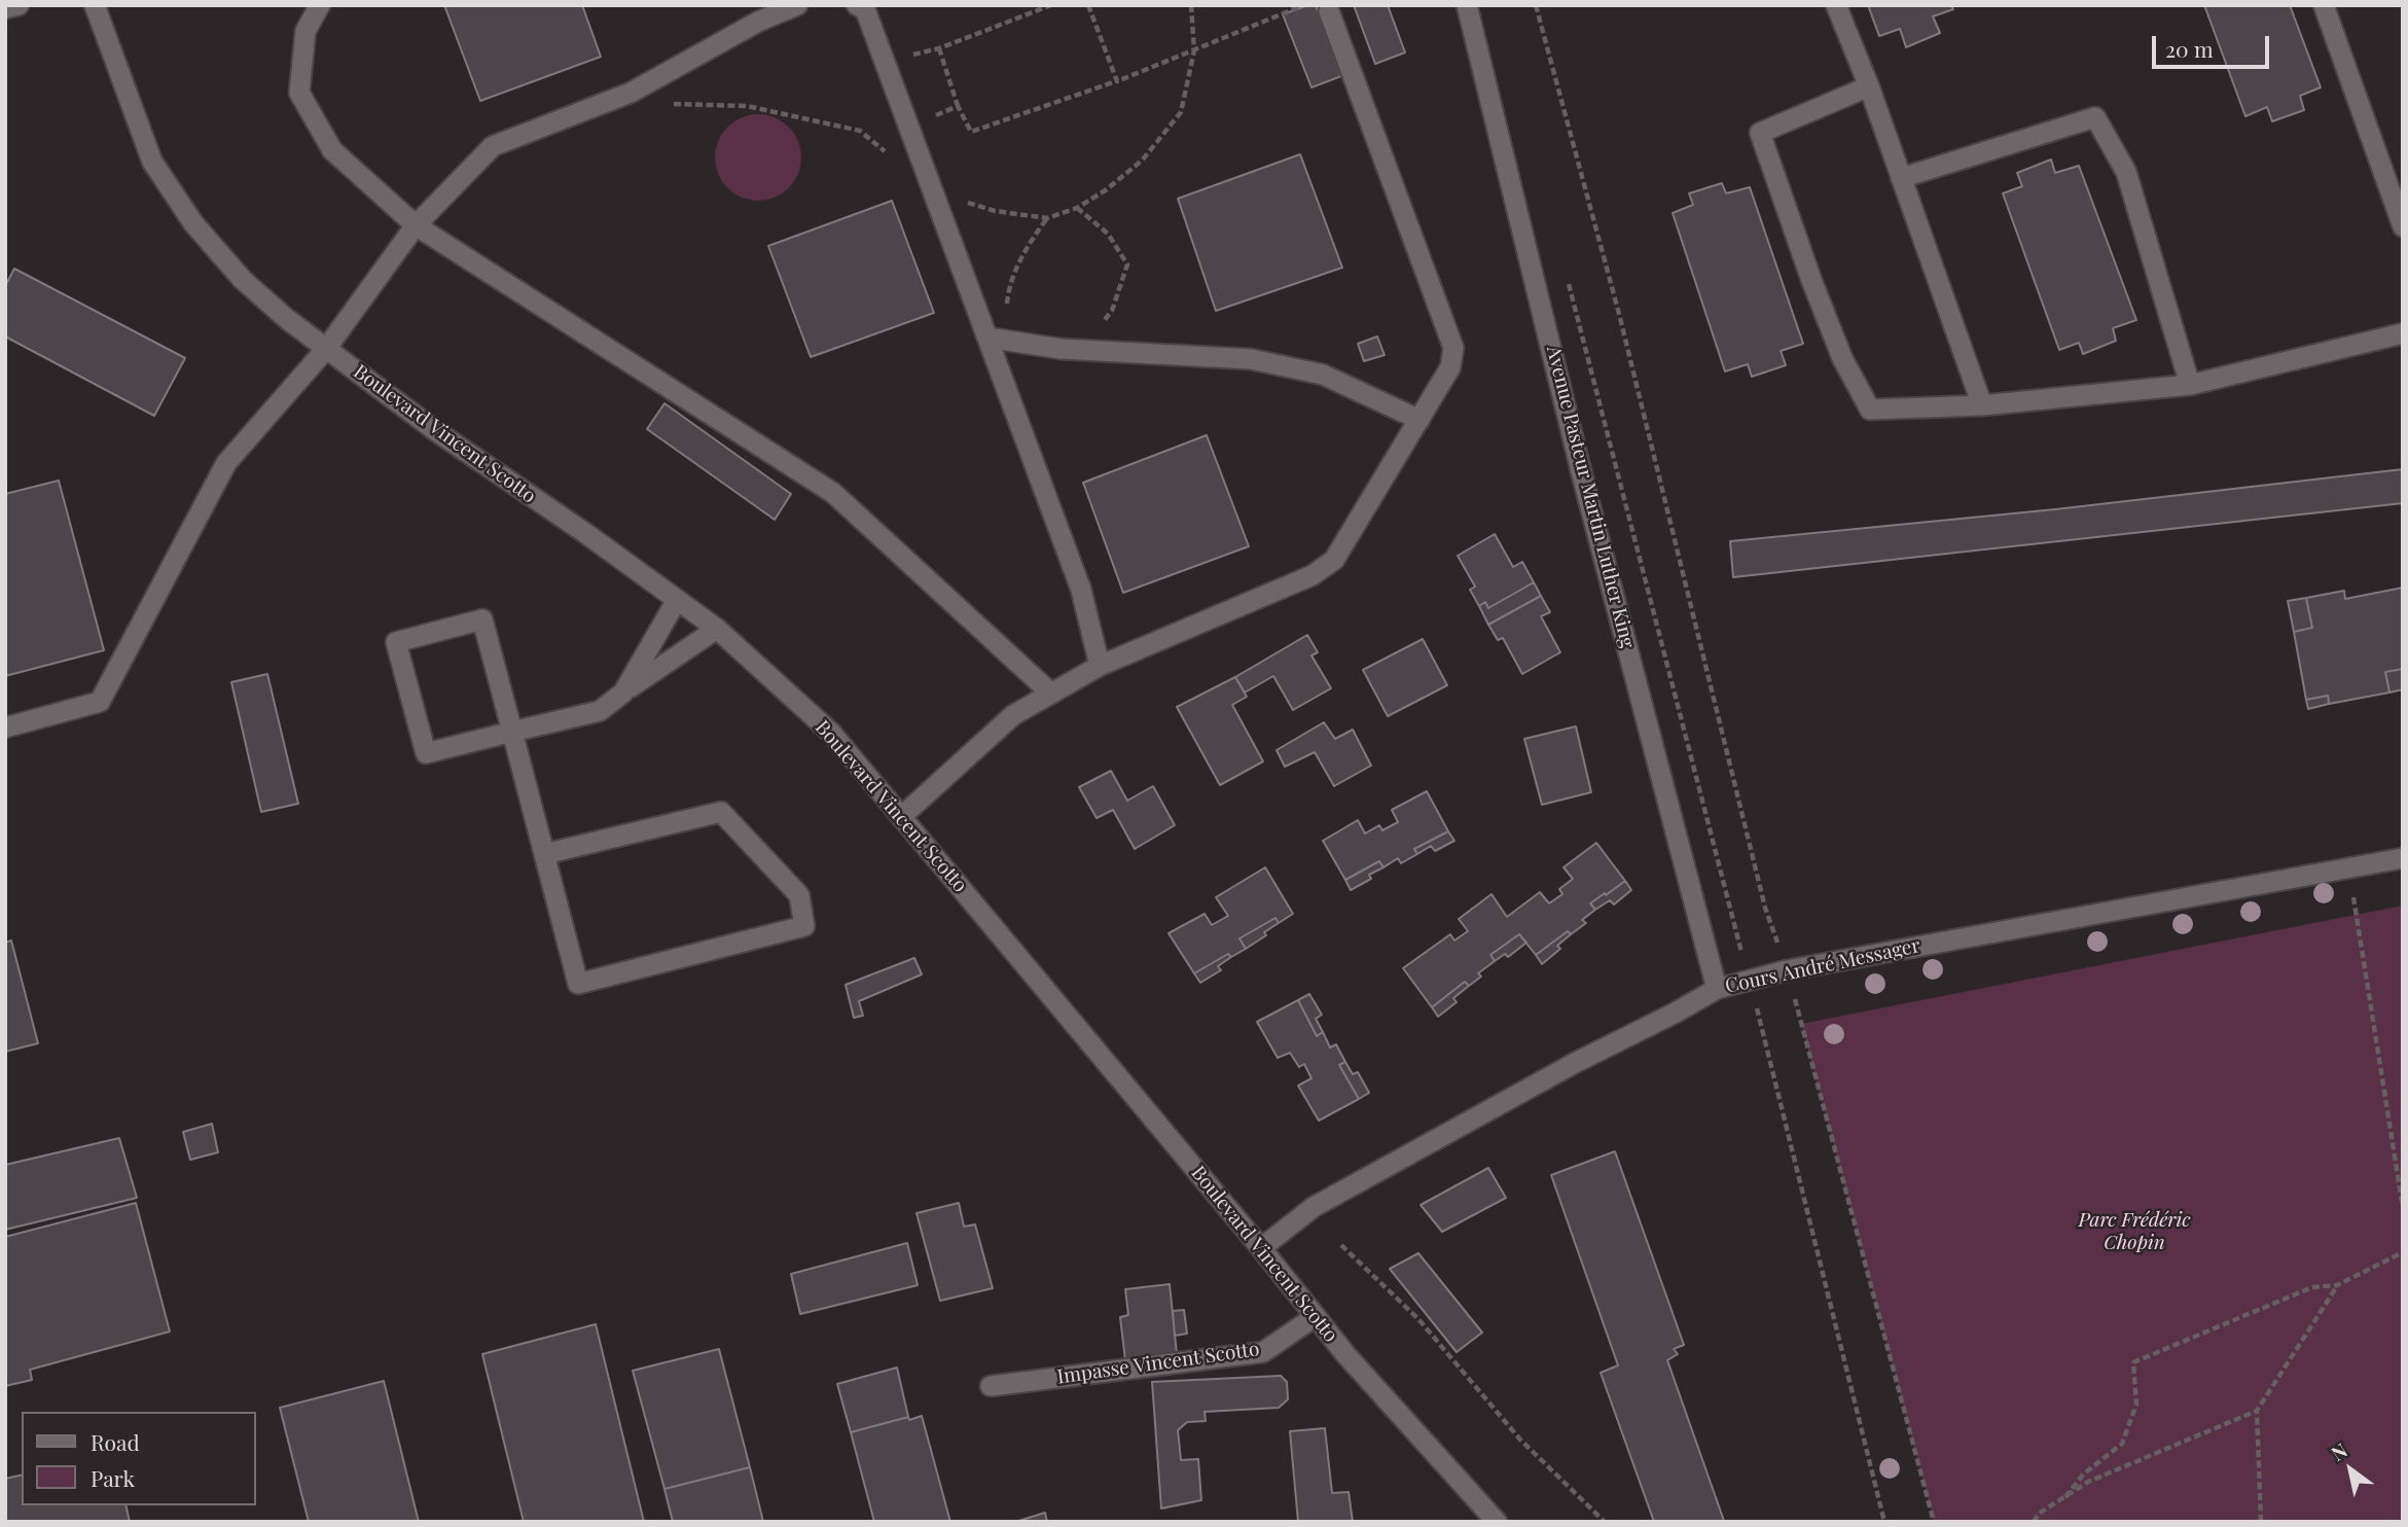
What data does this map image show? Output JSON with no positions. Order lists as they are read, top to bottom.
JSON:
{
  "streets": {
    "street": [
      "Boulevard Vincent Scotto",
      "Avenue Pasteur Martin Luther King",
      "Cours André Messager",
      "Impasse Vincent Scotto"
    ]
  },
  "crossings": [
    ["Boulevard Vincent Scotto", "Cours André Messager"],
    ["Boulevard Vincent Scotto", "Impasse Vincent Scotto"],
    ["Avenue Pasteur Martin Luther King", "Cours André Messager"]
  ],
  "parks": ["Parc Frédéric Chopin"],
  "legend": ["Road", "Park"],
  "scale_bar": "20 m",
  "north": "top left"
}
